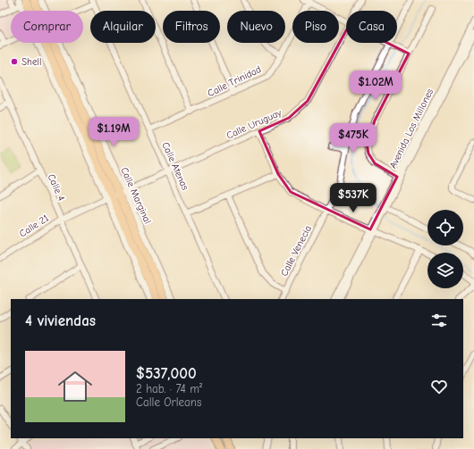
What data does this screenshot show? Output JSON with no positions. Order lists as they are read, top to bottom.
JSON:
{
  "streets": {
    "street": [
      "Calle Trinidad",
      "Calle Uruguay",
      "Avenida Los Millones",
      "Calle Atenas",
      "Calle 4",
      "Calle Marginal",
      "Calle 21",
      "Calle Venecia"
    ]
  },
  "crossings": [
    ["Calle Trinidad", "Calle Atenas"],
    ["Calle Uruguay", "Calle Atenas"],
    ["Calle Uruguay", "Calle Marginal"],
    ["Calle Uruguay", "Calle 21"],
    ["Calle 4", "Calle 21"],
    ["Calle Marginal", "Calle 21"]
  ],
  "places": ["Shell"],
  "page": {
    "chip": [
      "Comprar",
      "Alquilar",
      "Filtros",
      "Nuevo",
      "Piso",
      "Casa"
    ],
    "price": [
      "$1.02M",
      "$1.19M",
      "$475K",
      "$537K"
    ],
    "heading": "4 viviendas",
    "list": [
      {
        "name": "$537,000",
        "note": "2 hab. · 74 m² · Calle Orleans"
      }
    ]
  }
}
